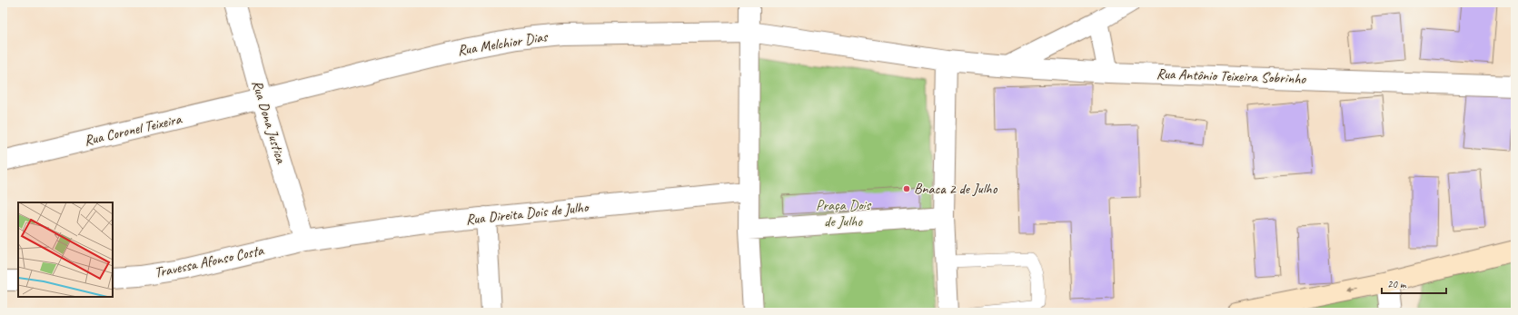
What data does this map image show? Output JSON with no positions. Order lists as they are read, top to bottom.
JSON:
{
  "streets": {
    "street": [
      "Rua Melchior Dias",
      "Rua Antônio Teixeira Sobrinho",
      "Rua Dona Justica",
      "Rua Coronel Teixeira",
      "Rua Direita Dois de Julho",
      "Travessa Afonso Costa"
    ]
  },
  "crossings": [
    ["Rua Melchior Dias", "Rua Dona Justica"],
    ["Rua Melchior Dias", "Rua Coronel Teixeira"],
    ["Rua Dona Justica", "Rua Coronel Teixeira"],
    ["Rua Dona Justica", "Rua Direita Dois de Julho"],
    ["Rua Dona Justica", "Travessa Afonso Costa"],
    ["Rua Direita Dois de Julho", "Travessa Afonso Costa"]
  ],
  "parks": ["Praça Dois de Julho"],
  "places": ["Bnaca 2 de Julho"],
  "scale_bar": "20 m"
}
